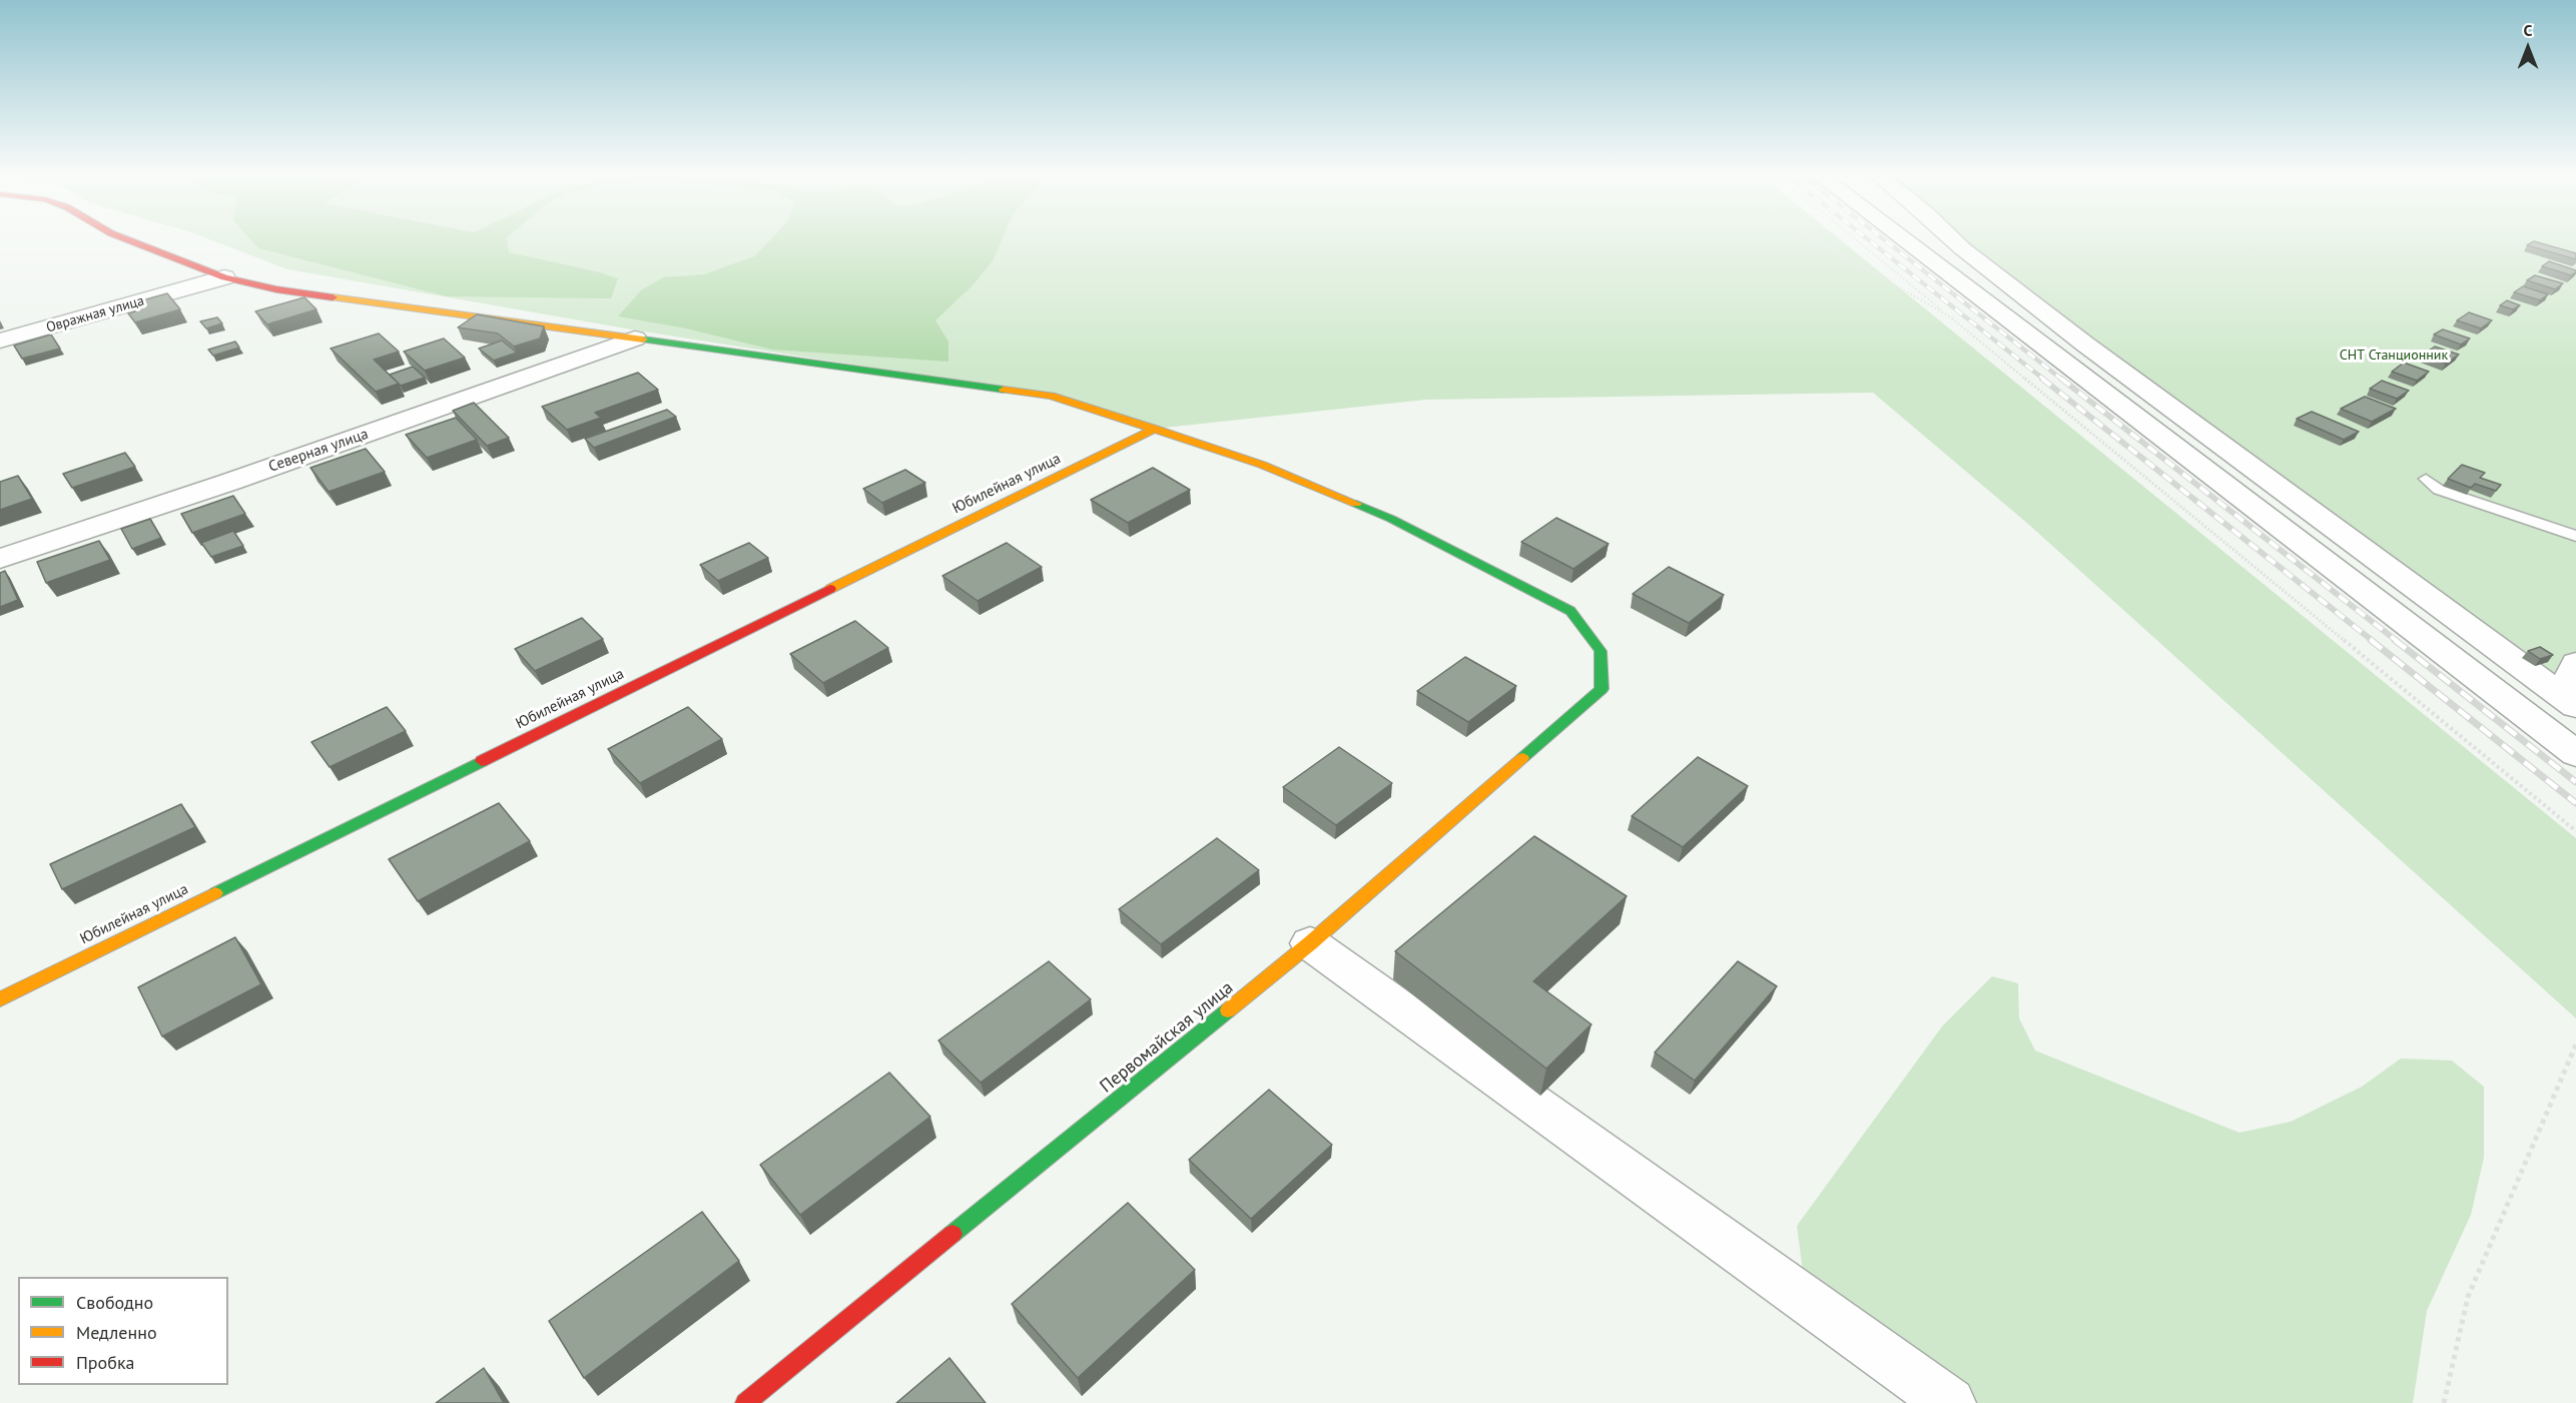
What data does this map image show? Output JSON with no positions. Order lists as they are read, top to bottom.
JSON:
{
  "streets": {
    "street": [
      "Овражная улица",
      "Северная улица",
      "Юбилейная улица",
      "Первомайская улица"
    ]
  },
  "crossings": [
    ["Юбилейная улица", "Первомайская улица"]
  ],
  "parks": ["СНТ Станционник"],
  "legend": ["Свободно", "Медленно", "Пробка"],
  "north": "top"
}
